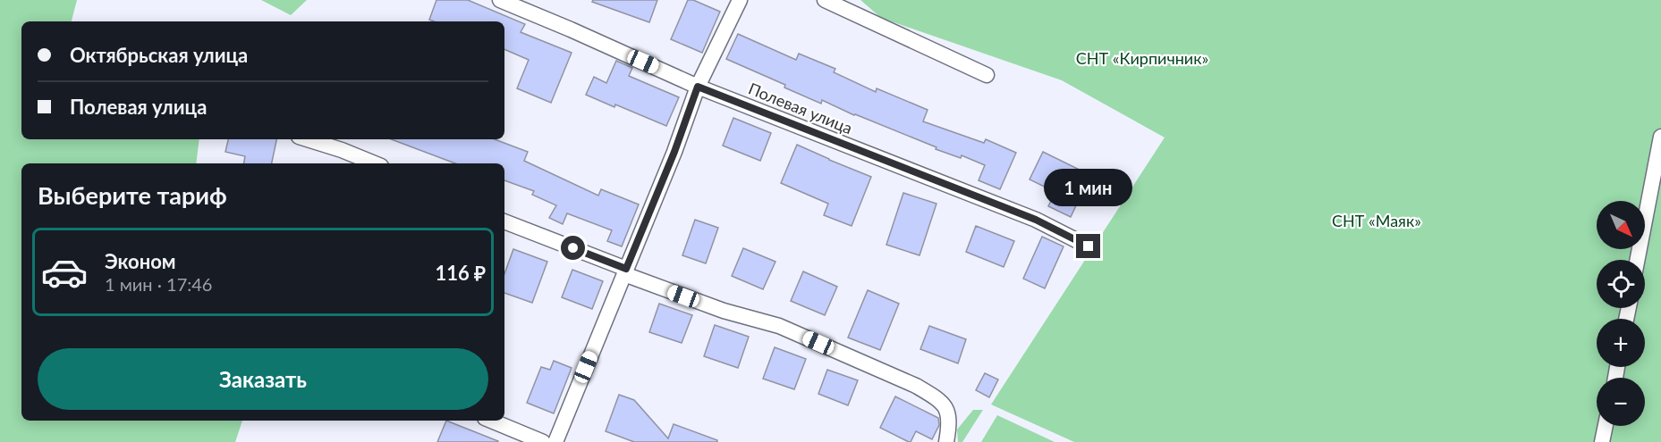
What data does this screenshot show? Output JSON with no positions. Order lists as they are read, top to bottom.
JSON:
{
  "streets": {
    "street": ["Полевая улица"]
  },
  "parks": ["СНТ «Кирпичник»", "СНТ «Маяк»"],
  "north": "bottom right",
  "page": {
    "banner": ["Октябрьская улица", "Полевая улица"],
    "heading": "Выберите тариф",
    "bubble": "1 мин",
    "map_buttons": ["+", "−"],
    "list": [
      {
        "name": "Эконом",
        "note": "1 мин · 17:46",
        "value": "116 ₽"
      }
    ],
    "buttons": "Заказать"
  }
}
